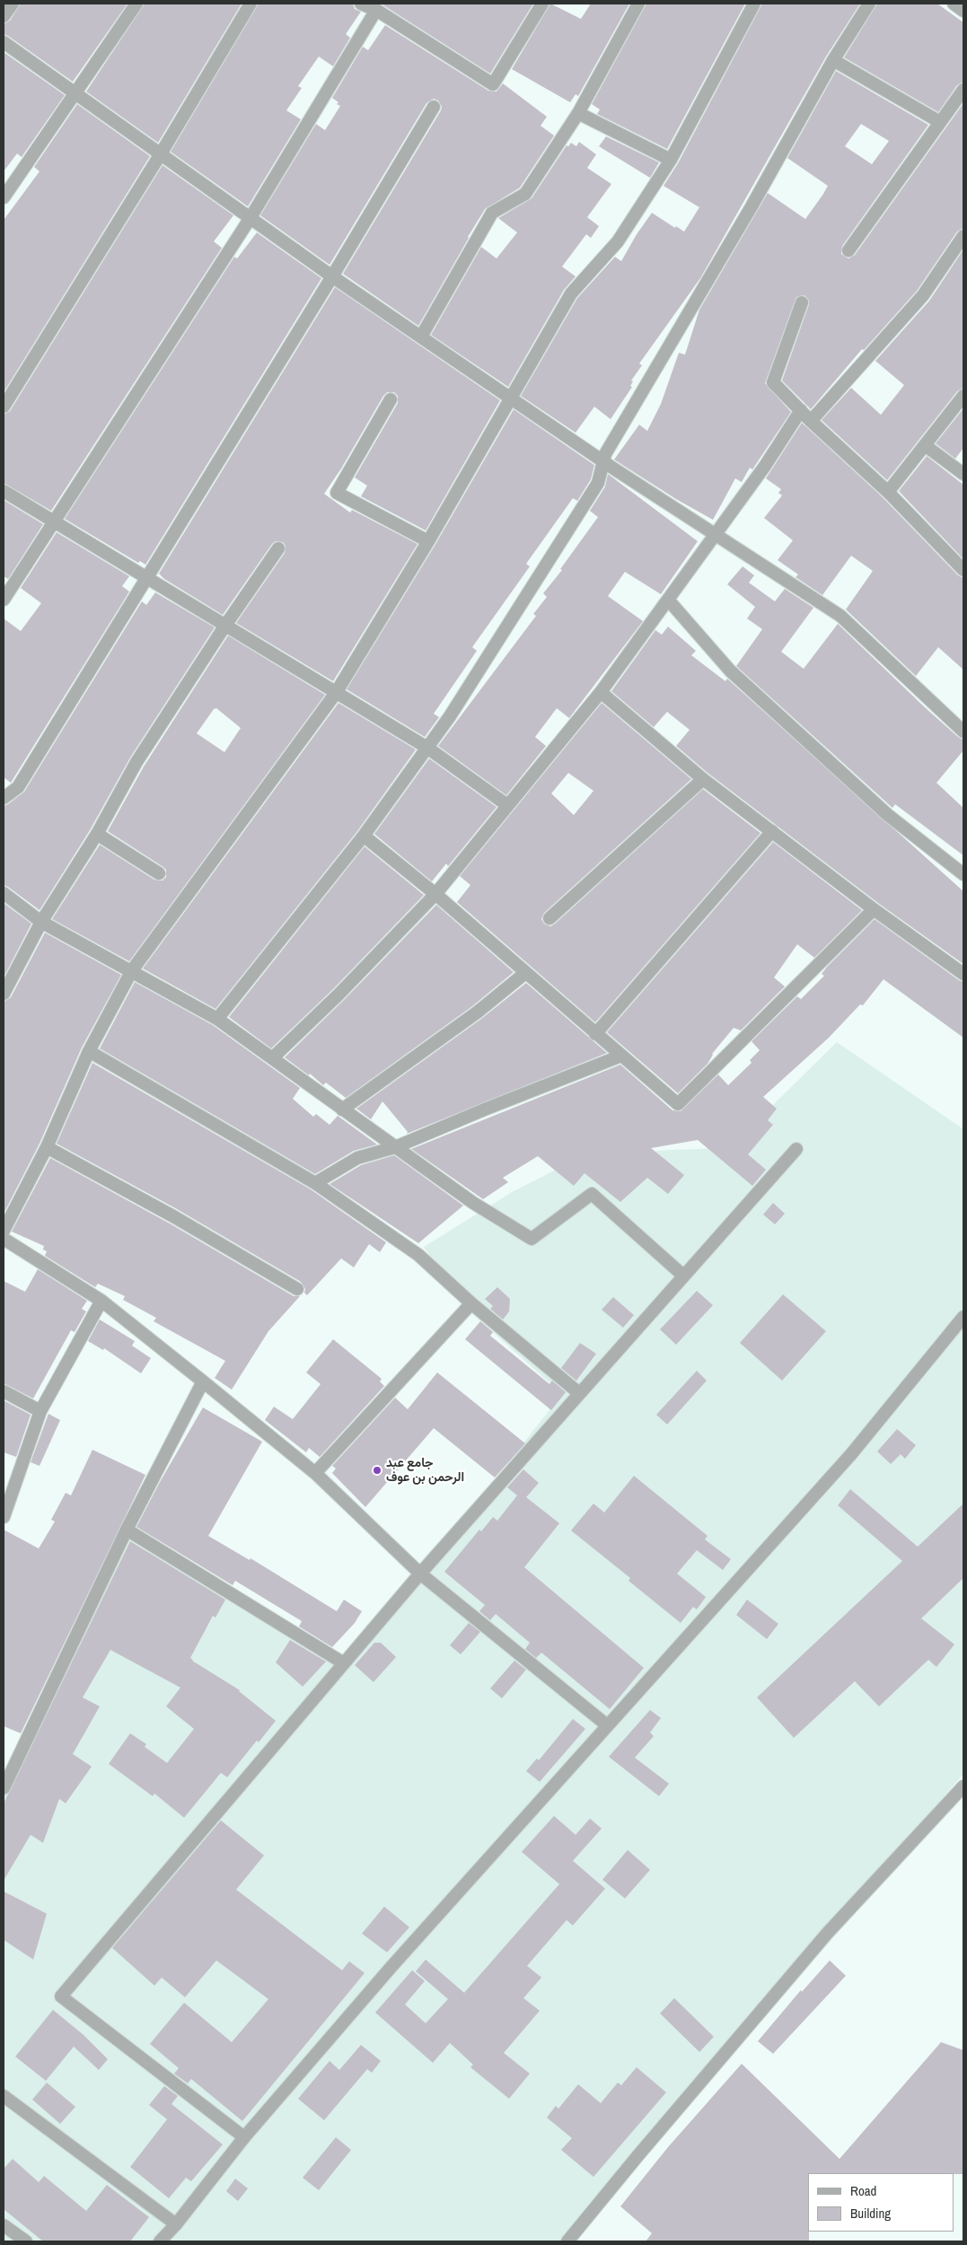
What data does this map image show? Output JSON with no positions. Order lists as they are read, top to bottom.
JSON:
{
  "places": ["جامع عبد الرحمن بن عوف"],
  "legend": ["Road", "Building"]
}
